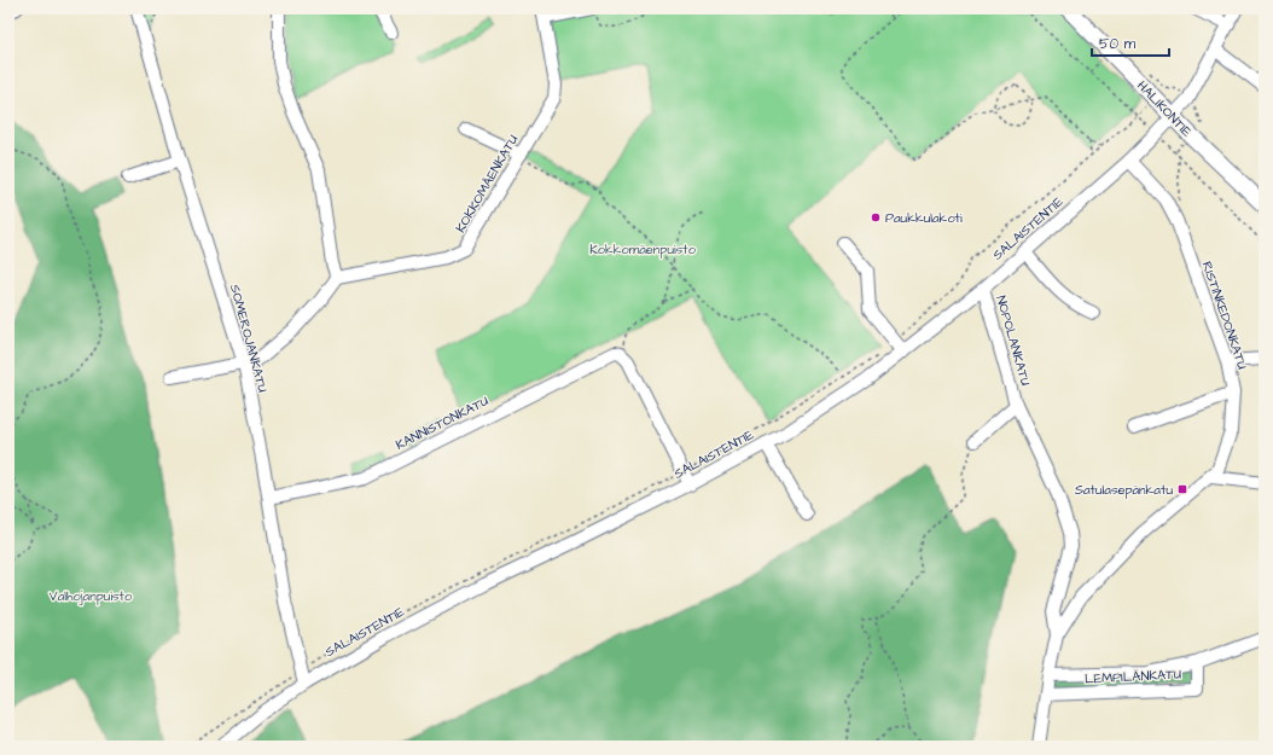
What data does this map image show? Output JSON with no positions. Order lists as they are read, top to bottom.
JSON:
{
  "streets": {
    "main road": ["HALIKONTIE"],
    "street": [
      "KOKKOMÄENKATU",
      "SALAISTENTIE",
      "RISTINKEDONKATU",
      "SOMEROJANKATU",
      "NOPOLANKATU",
      "KANNISTONKATU",
      "LEMPILÄNKATU"
    ]
  },
  "crossings": [
    ["HALIKONTIE", "SALAISTENTIE"],
    ["SALAISTENTIE", "RISTINKEDONKATU"],
    ["SALAISTENTIE", "SOMEROJANKATU"],
    ["SALAISTENTIE", "NOPOLANKATU"],
    ["RISTINKEDONKATU", "LEMPILÄNKATU"],
    ["SOMEROJANKATU", "KANNISTONKATU"]
  ],
  "parks": ["Kokkomäenpuisto", "Valhojanpuisto"],
  "places": {
    "other": ["Paukkulakoti"],
    "transit": ["Satulasepänkatu"]
  },
  "scale_bar": "50 m"
}
